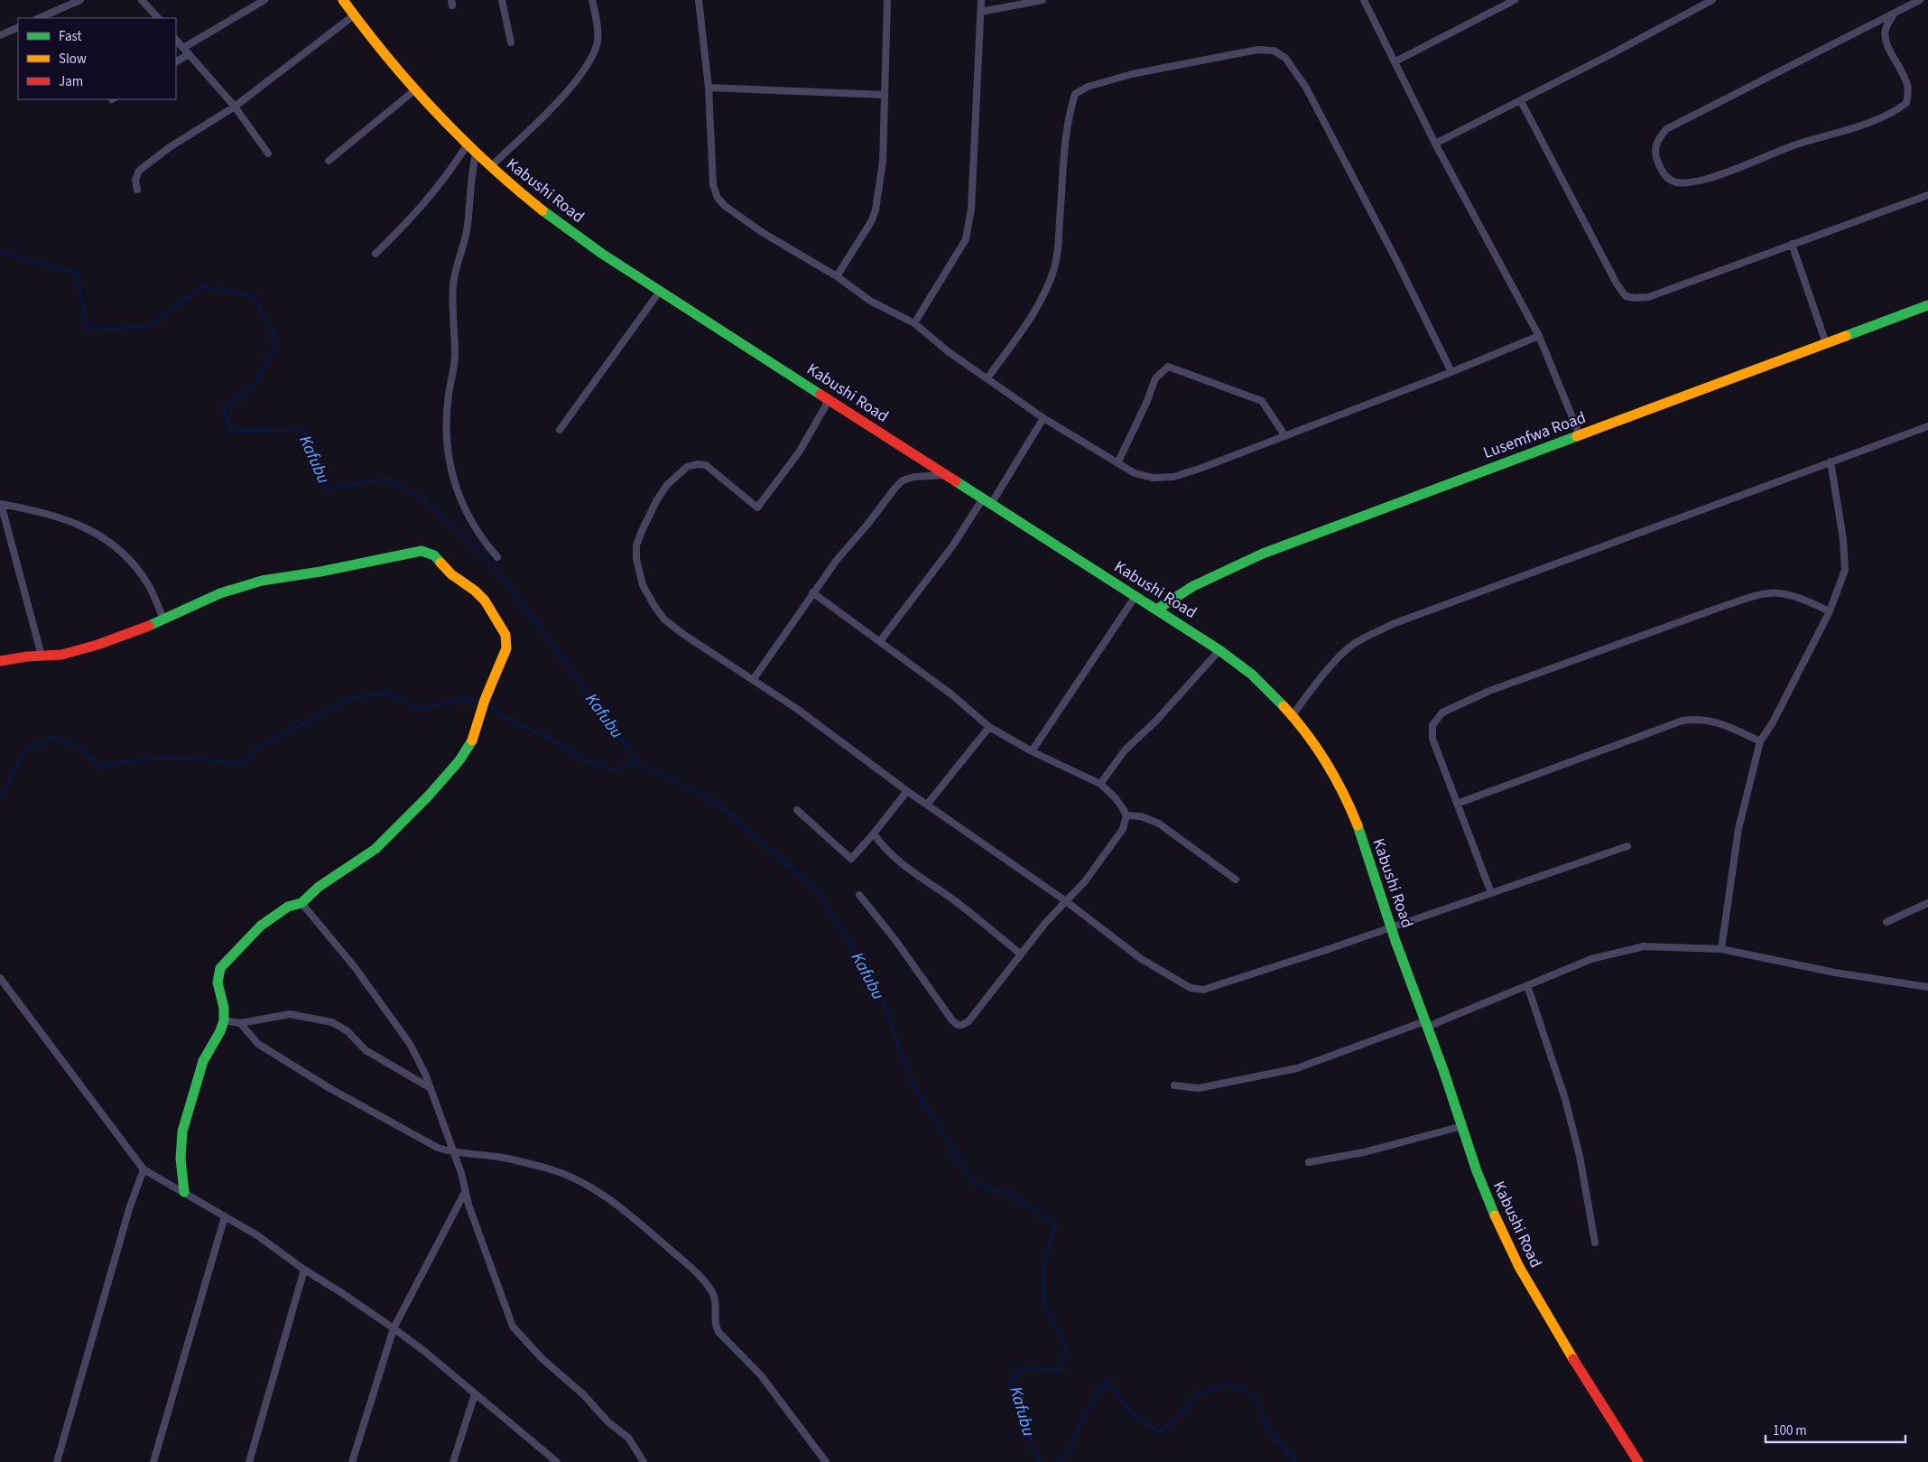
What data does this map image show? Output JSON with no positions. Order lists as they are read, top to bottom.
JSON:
{
  "streets": {
    "street": ["Kabushi Road", "Lusemfwa Road"]
  },
  "crossings": [
    ["Kabushi Road", "Lusemfwa Road"]
  ],
  "water": ["Kafubu"],
  "legend": ["Fast", "Slow", "Jam"],
  "scale_bar": "100 m"
}
